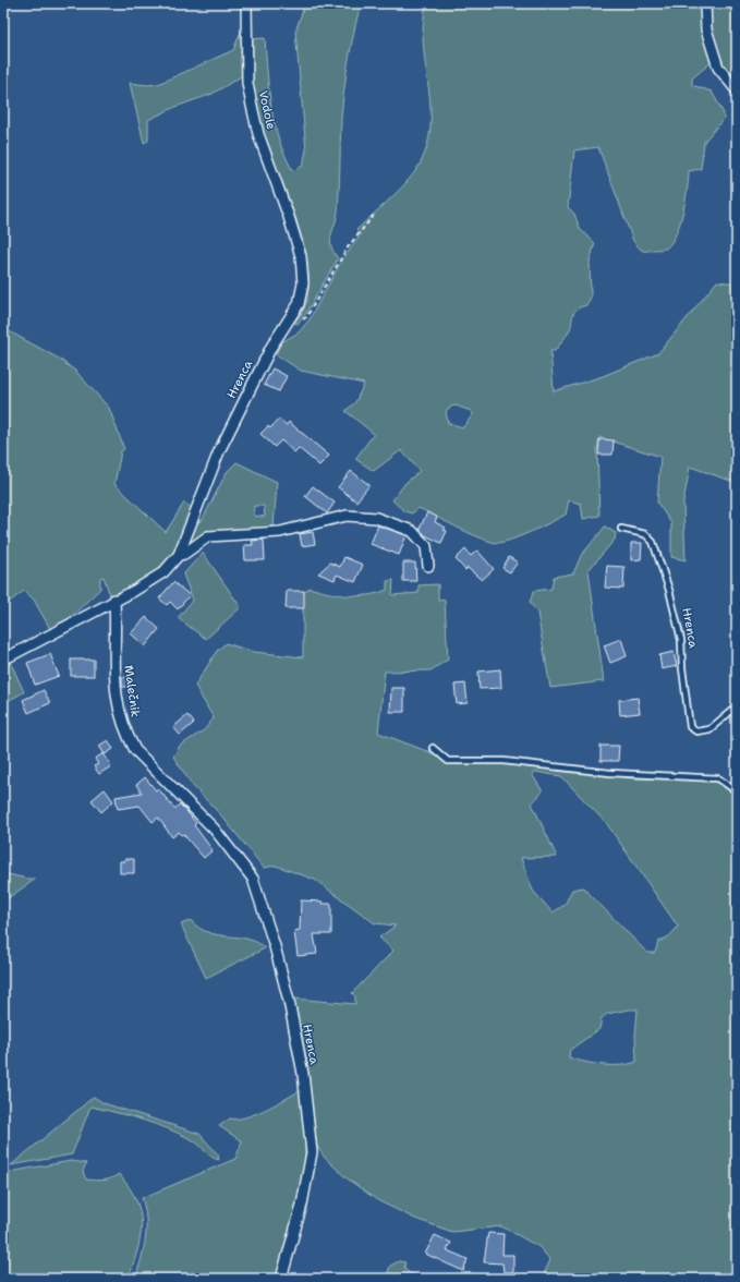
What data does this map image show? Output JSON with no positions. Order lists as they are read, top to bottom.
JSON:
{
  "streets": {
    "street": ["Vodole", "Hrenca", "Malečnik"]
  },
  "crossings": [
    ["Vodole", "Hrenca"],
    ["Hrenca", "Malečnik"]
  ]
}
